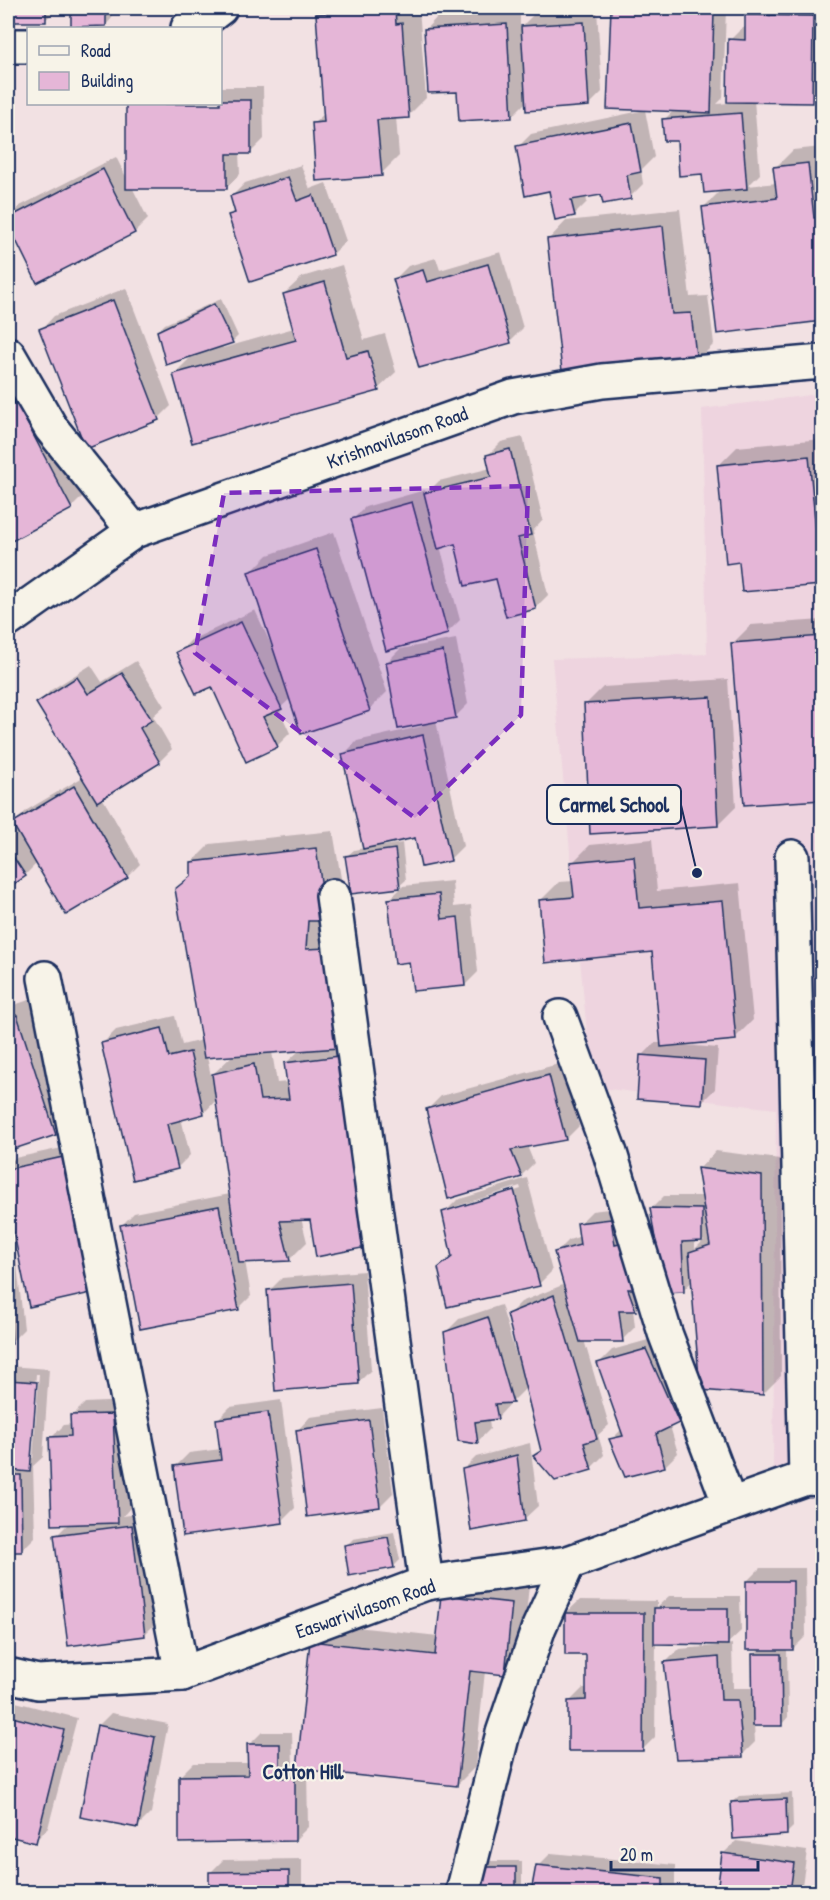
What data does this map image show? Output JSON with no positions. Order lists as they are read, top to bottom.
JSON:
{
  "streets": {
    "street": ["Krishnavilasom Road", "Easwarivilasom Road"]
  },
  "districts": ["Cotton Hill"],
  "places": ["Carmel School"],
  "legend": ["Road", "Building"],
  "scale_bar": "20 m"
}
